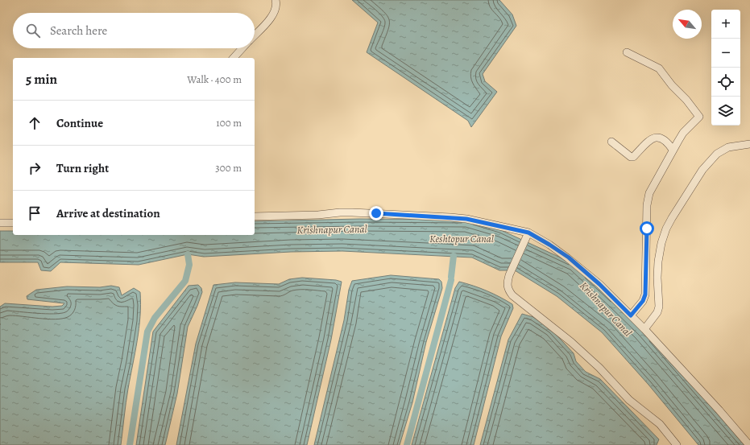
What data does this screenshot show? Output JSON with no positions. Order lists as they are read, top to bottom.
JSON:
{
  "water": ["Krishnapur Canal", "Keshtopur Canal"],
  "north": "top left",
  "page": {
    "map_buttons": ["+", "−"],
    "search": "Search here",
    "heading": ["5 min", "Walk · 400 m"],
    "list": [
      ["Continue", "100 m"],
      ["Turn right", "300 m"],
      "Arrive at destination"
    ]
  }
}
